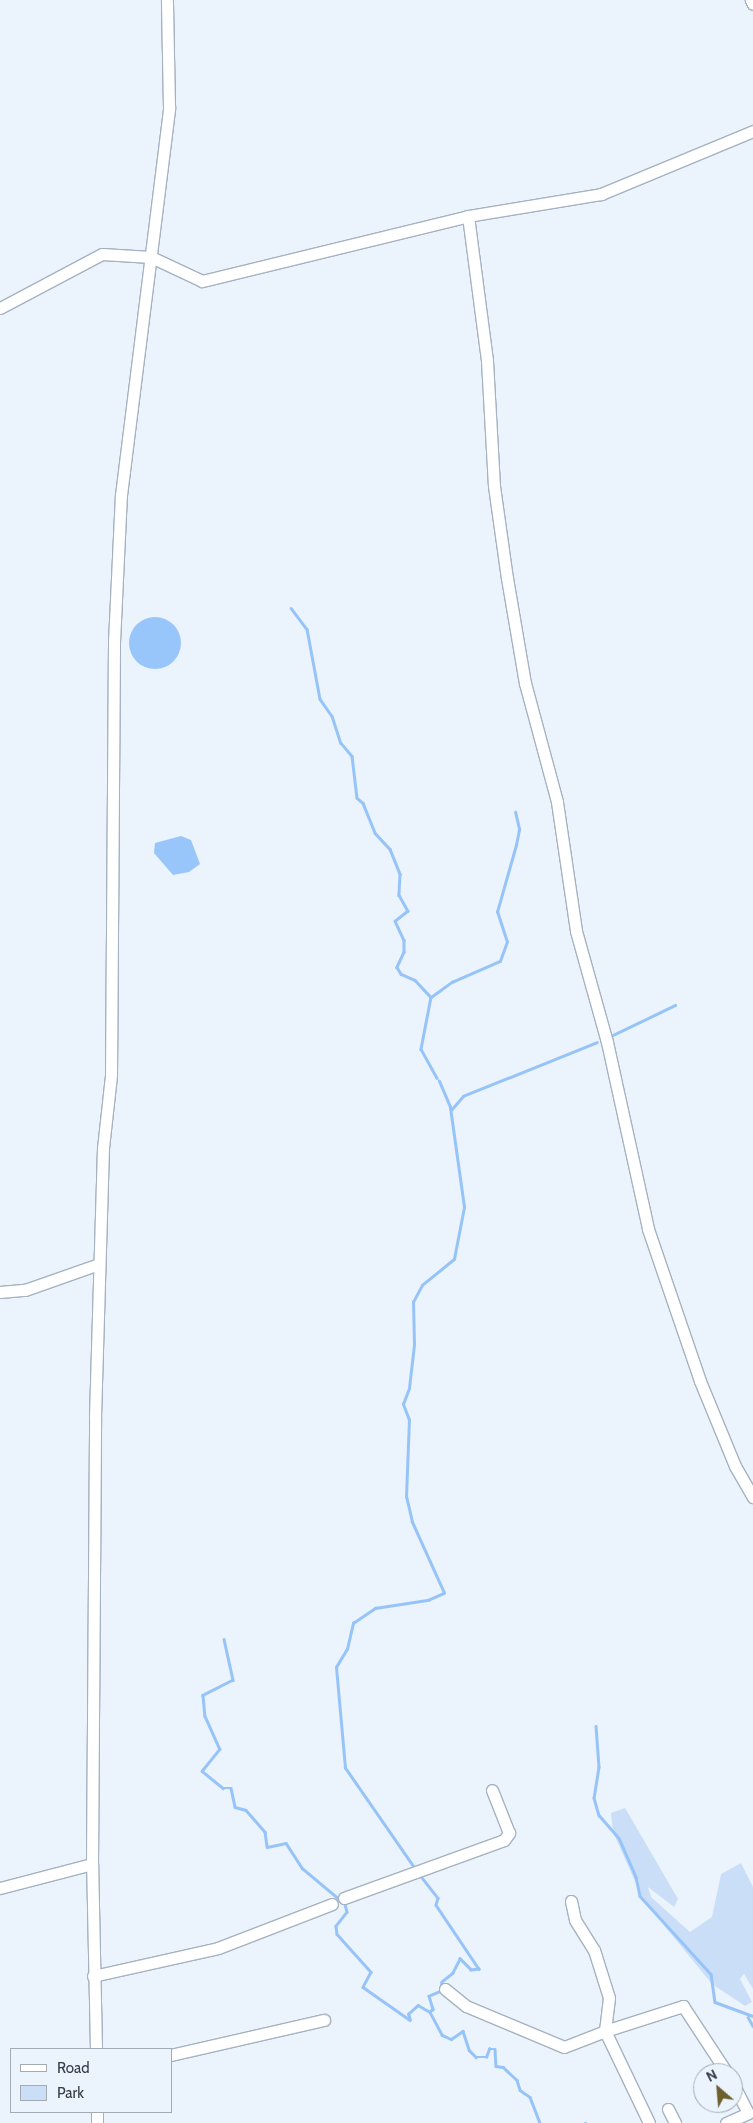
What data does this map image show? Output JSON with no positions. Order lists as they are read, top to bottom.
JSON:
{
  "legend": ["Road", "Park"],
  "north": "top left"
}
